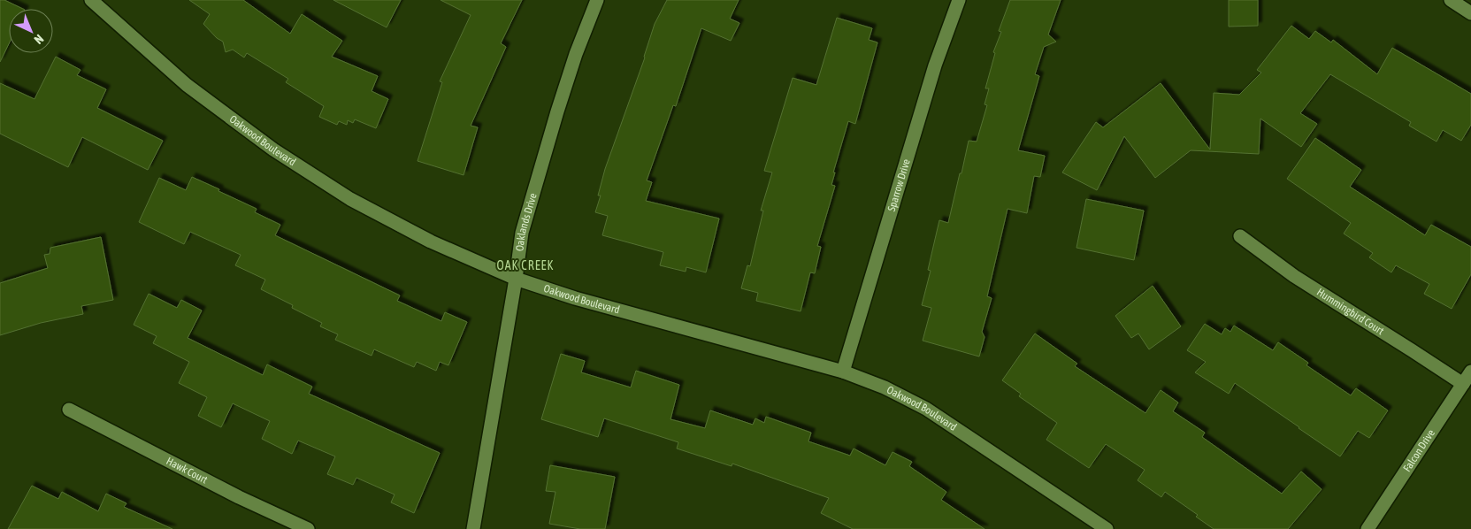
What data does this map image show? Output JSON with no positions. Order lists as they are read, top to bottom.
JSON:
{
  "streets": {
    "street": [
      "Oakwood Boulevard",
      "Sparrow Drive",
      "Oaklands Drive",
      "Hummingbird Court",
      "Falcon Drive",
      "Hawk Court"
    ]
  },
  "crossings": [
    ["Oakwood Boulevard", "Sparrow Drive"],
    ["Oakwood Boulevard", "Oaklands Drive"],
    ["Hummingbird Court", "Falcon Drive"]
  ],
  "districts": ["OAK CREEK"],
  "north": "bottom right"
}
